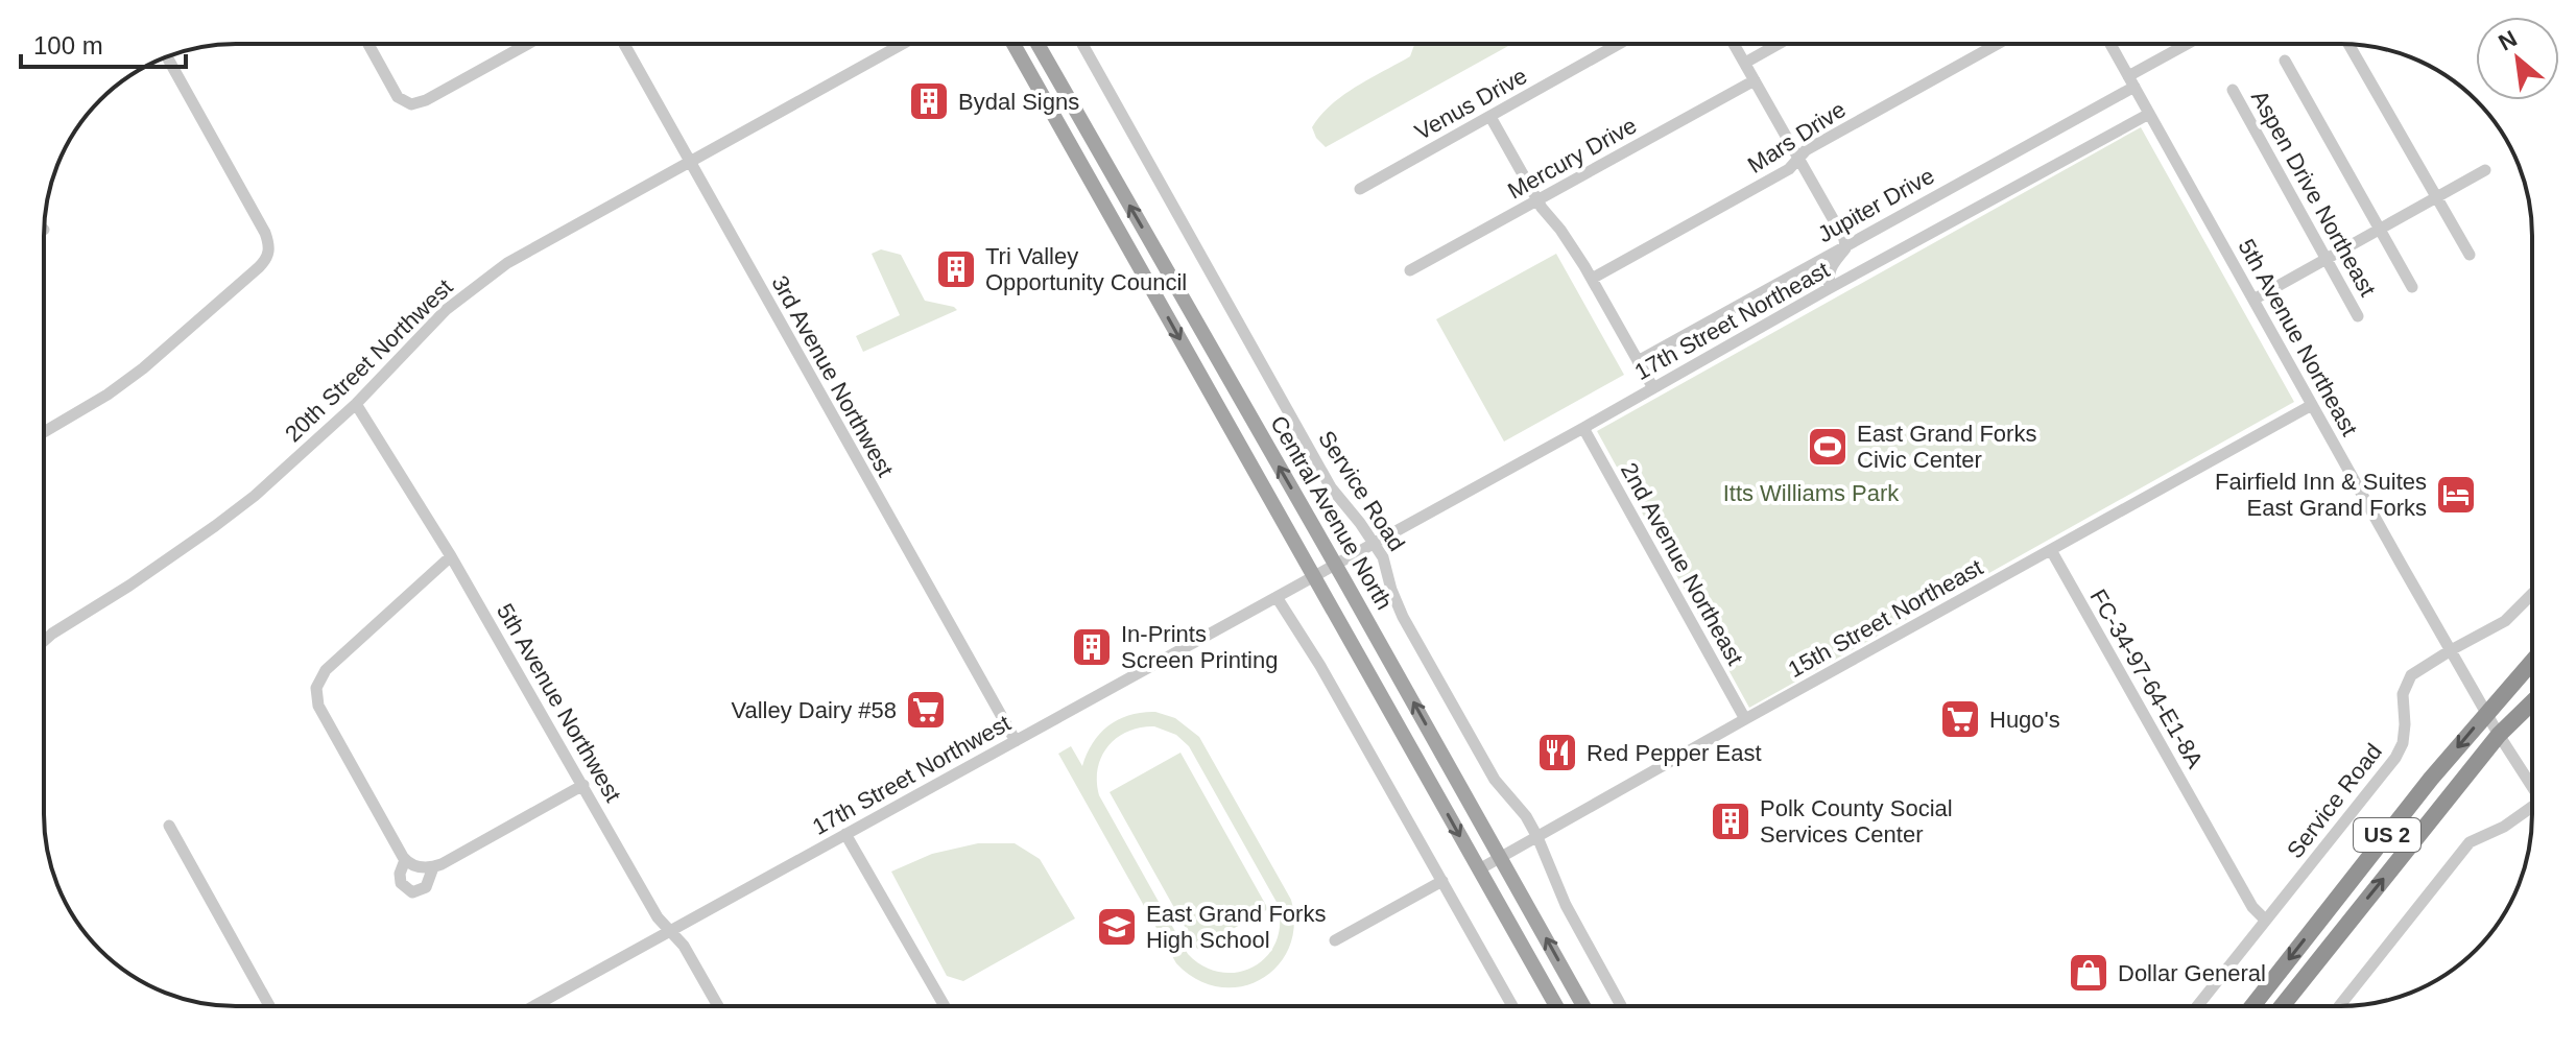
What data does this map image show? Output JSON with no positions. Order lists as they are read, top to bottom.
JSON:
{
  "streets": {
    "highway": ["US 2"],
    "main road": ["Central Avenue North"],
    "street": [
      "Venus Drive",
      "Mars Drive",
      "Mercury Drive",
      "Aspen Drive Northeast",
      "Jupiter Drive",
      "17th Street Northeast",
      "5th Avenue Northeast",
      "20th Street Northwest",
      "3rd Avenue Northwest",
      "Service Road",
      "2nd Avenue Northeast",
      "15th Street Northeast",
      "FC-34-97-64-E1-8A",
      "5th Avenue Northwest",
      "17th Street Northwest"
    ]
  },
  "crossings": [
    ["Jupiter Drive", "5th Avenue Northeast"],
    ["17th Street Northeast", "5th Avenue Northeast"],
    ["17th Street Northeast", "Service Road"],
    ["17th Street Northeast", "Central Avenue North"],
    ["17th Street Northeast", "2nd Avenue Northeast"],
    ["17th Street Northeast", "17th Street Northwest"],
    ["5th Avenue Northeast", "Service Road"],
    ["5th Avenue Northeast", "15th Street Northeast"],
    ["5th Avenue Northeast", "US 2"],
    ["20th Street Northwest", "3rd Avenue Northwest"],
    ["20th Street Northwest", "5th Avenue Northwest"],
    ["3rd Avenue Northwest", "17th Street Northwest"],
    ["Service Road", "15th Street Northeast"],
    ["Service Road", "FC-34-97-64-E1-8A"],
    ["Central Avenue North", "15th Street Northeast"],
    ["Central Avenue North", "17th Street Northwest"],
    ["2nd Avenue Northeast", "15th Street Northeast"],
    ["15th Street Northeast", "FC-34-97-64-E1-8A"],
    ["5th Avenue Northwest", "17th Street Northwest"]
  ],
  "parks": ["Itts Williams Park"],
  "places": {
    "building": [
      "Bydal Signs",
      "Tri Valley Opportunity Council",
      "In-Prints Screen Printing",
      "Polk County Social Services Center"
    ],
    "sports": ["East Grand Forks Civic Center"],
    "hotel": ["Fairfield Inn & Suites East Grand Forks"],
    "supermarket": ["Valley Dairy #58", "Hugo's"],
    "restaurant": ["Red Pepper East"],
    "school or university": ["East Grand Forks High School"],
    "shop": ["Dollar General"]
  },
  "scale_bar": "100 m",
  "north": "top left"
}
